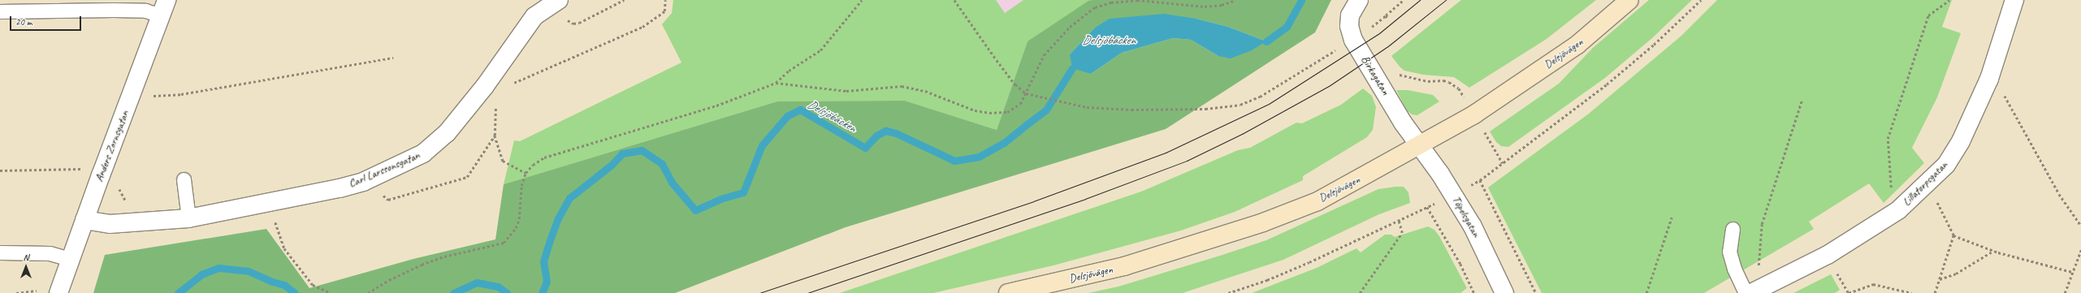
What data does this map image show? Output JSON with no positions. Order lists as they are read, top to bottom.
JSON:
{
  "streets": {
    "street": [
      "Delsjövägen",
      "Birkagatan",
      "Anders Zornsgatan",
      "Carl Larssonsgatan",
      "Lillatorpsgatan",
      "Töpelsgatan"
    ]
  },
  "crossings": [
    ["Delsjövägen", "Birkagatan"],
    ["Delsjövägen", "Töpelsgatan"],
    ["Birkagatan", "Töpelsgatan"],
    ["Anders Zornsgatan", "Carl Larssonsgatan"]
  ],
  "water": ["Delsjöbäcken"],
  "scale_bar": "20 m",
  "north": "top"
}
